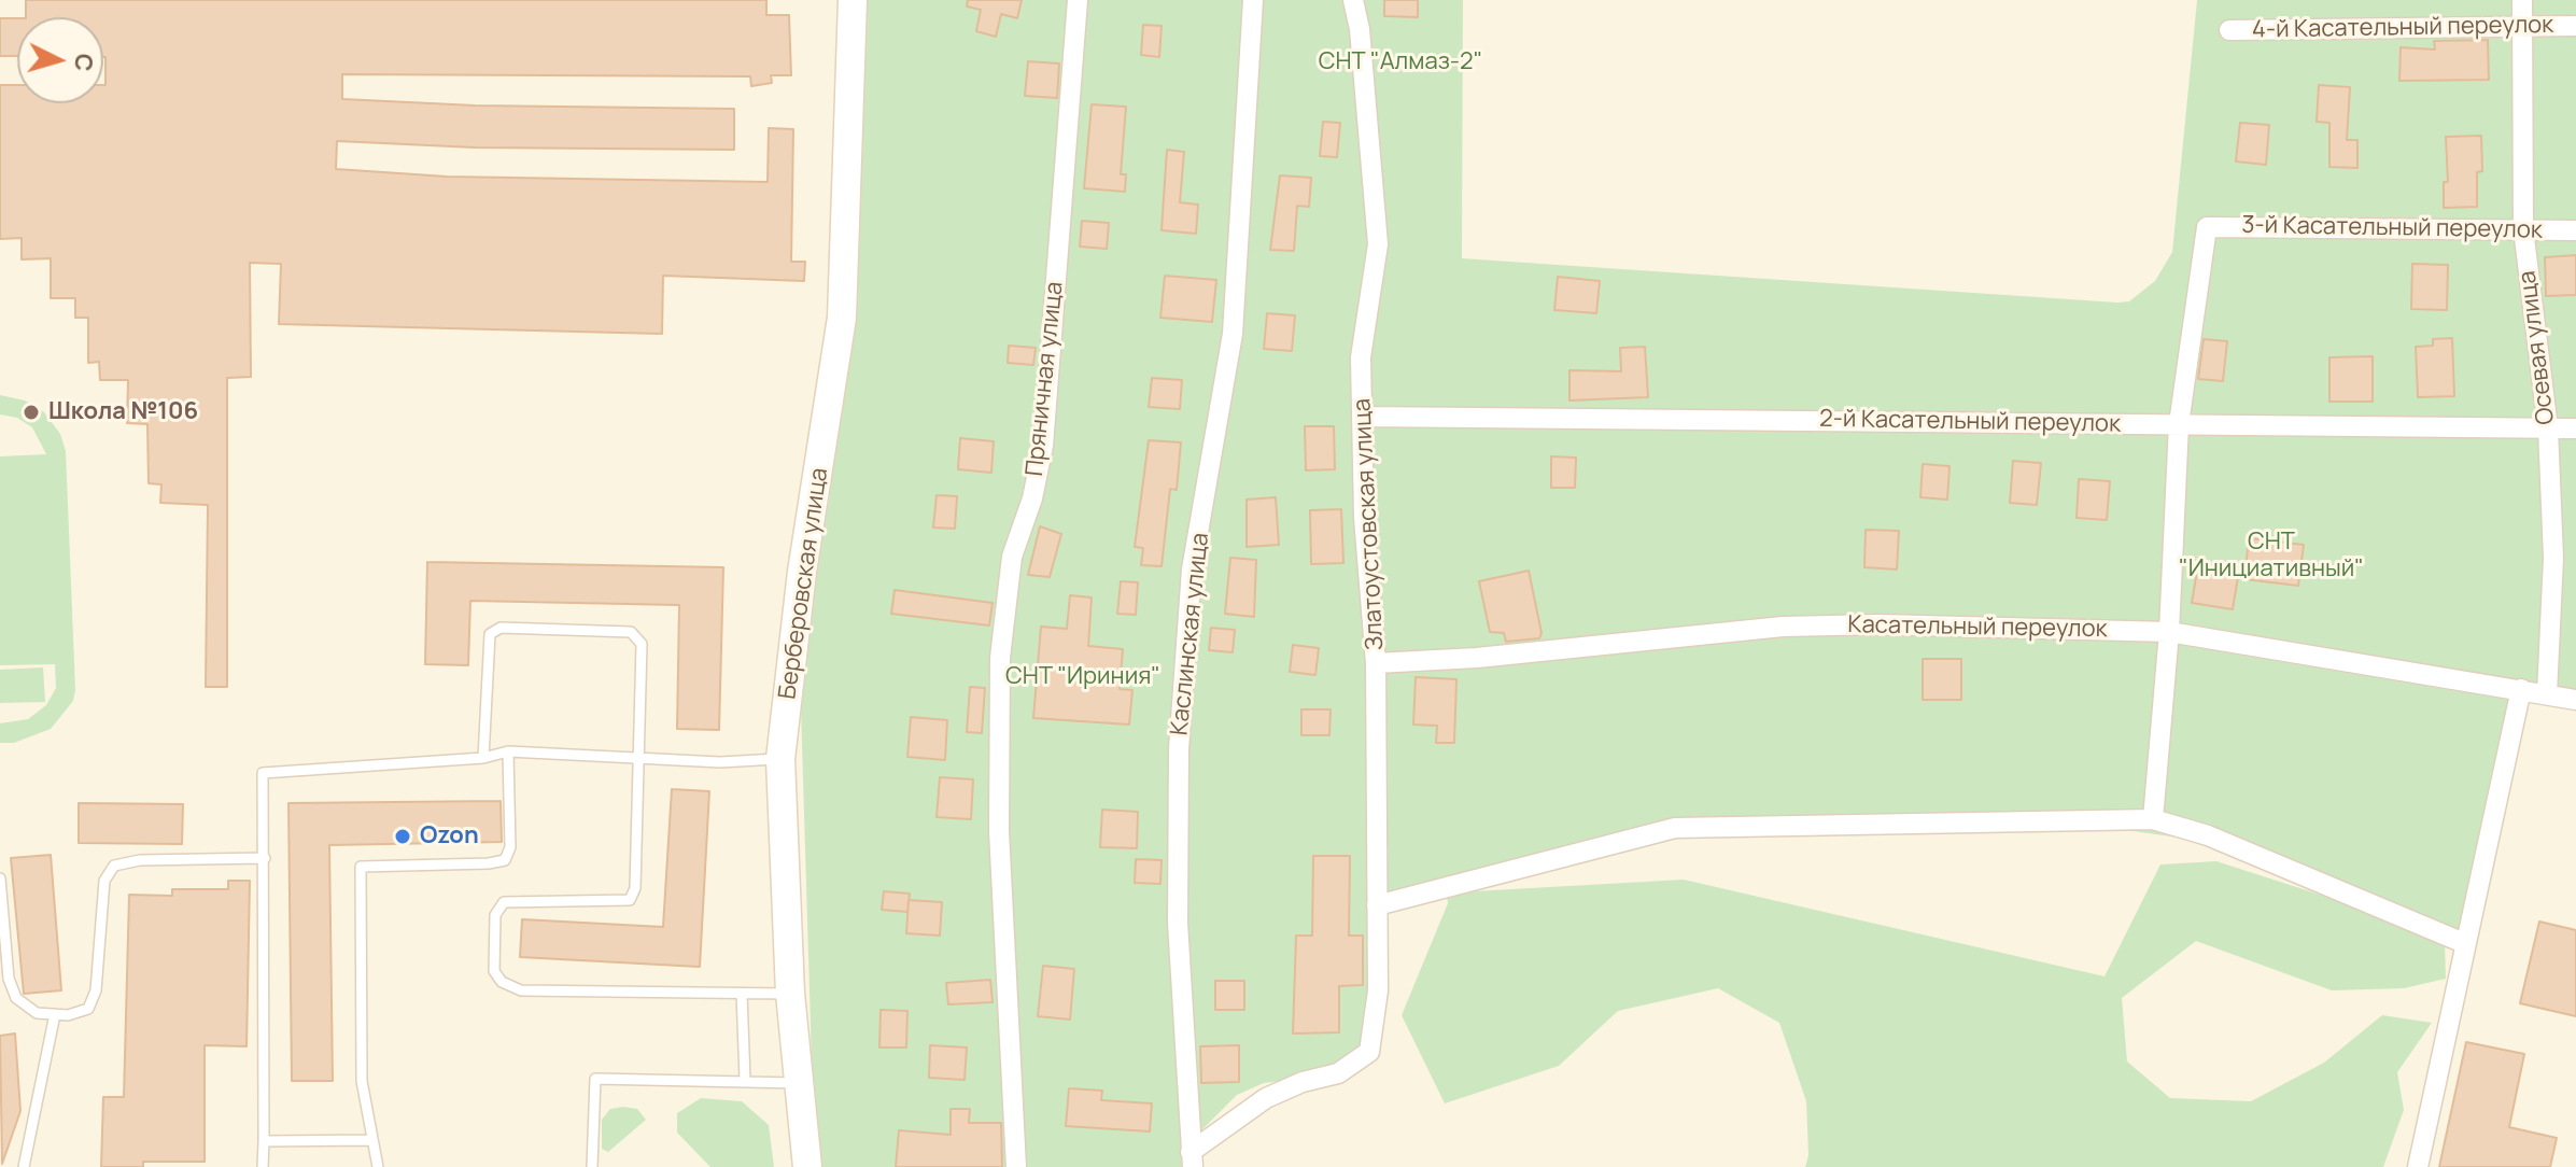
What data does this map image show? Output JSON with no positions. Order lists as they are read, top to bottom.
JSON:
{
  "streets": {
    "street": [
      "4-й Касательный переулок",
      "3-й Касательный переулок",
      "Осевая улица",
      "Пряничная улица",
      "2-й Касательный переулок",
      "Златоустовская улица",
      "Берберовская улица",
      "Касательный переулок",
      "Каслинская улица"
    ]
  },
  "crossings": [
    ["4-й Касательный переулок", "Осевая улица"],
    ["3-й Касательный переулок", "Осевая улица"],
    ["3-й Касательный переулок", "2-й Касательный переулок"],
    ["Осевая улица", "2-й Касательный переулок"],
    ["Осевая улица", "Касательный переулок"],
    ["2-й Касательный переулок", "Златоустовская улица"],
    ["Златоустовская улица", "Касательный переулок"],
    ["Златоустовская улица", "Каслинская улица"]
  ],
  "parks": ["СНТ \"Алмаз-2\"", "СНТ \"Инициативный\"", "СНТ \"Ириния\""],
  "places": ["Школа №106", "Ozon"],
  "north": "right"
}
